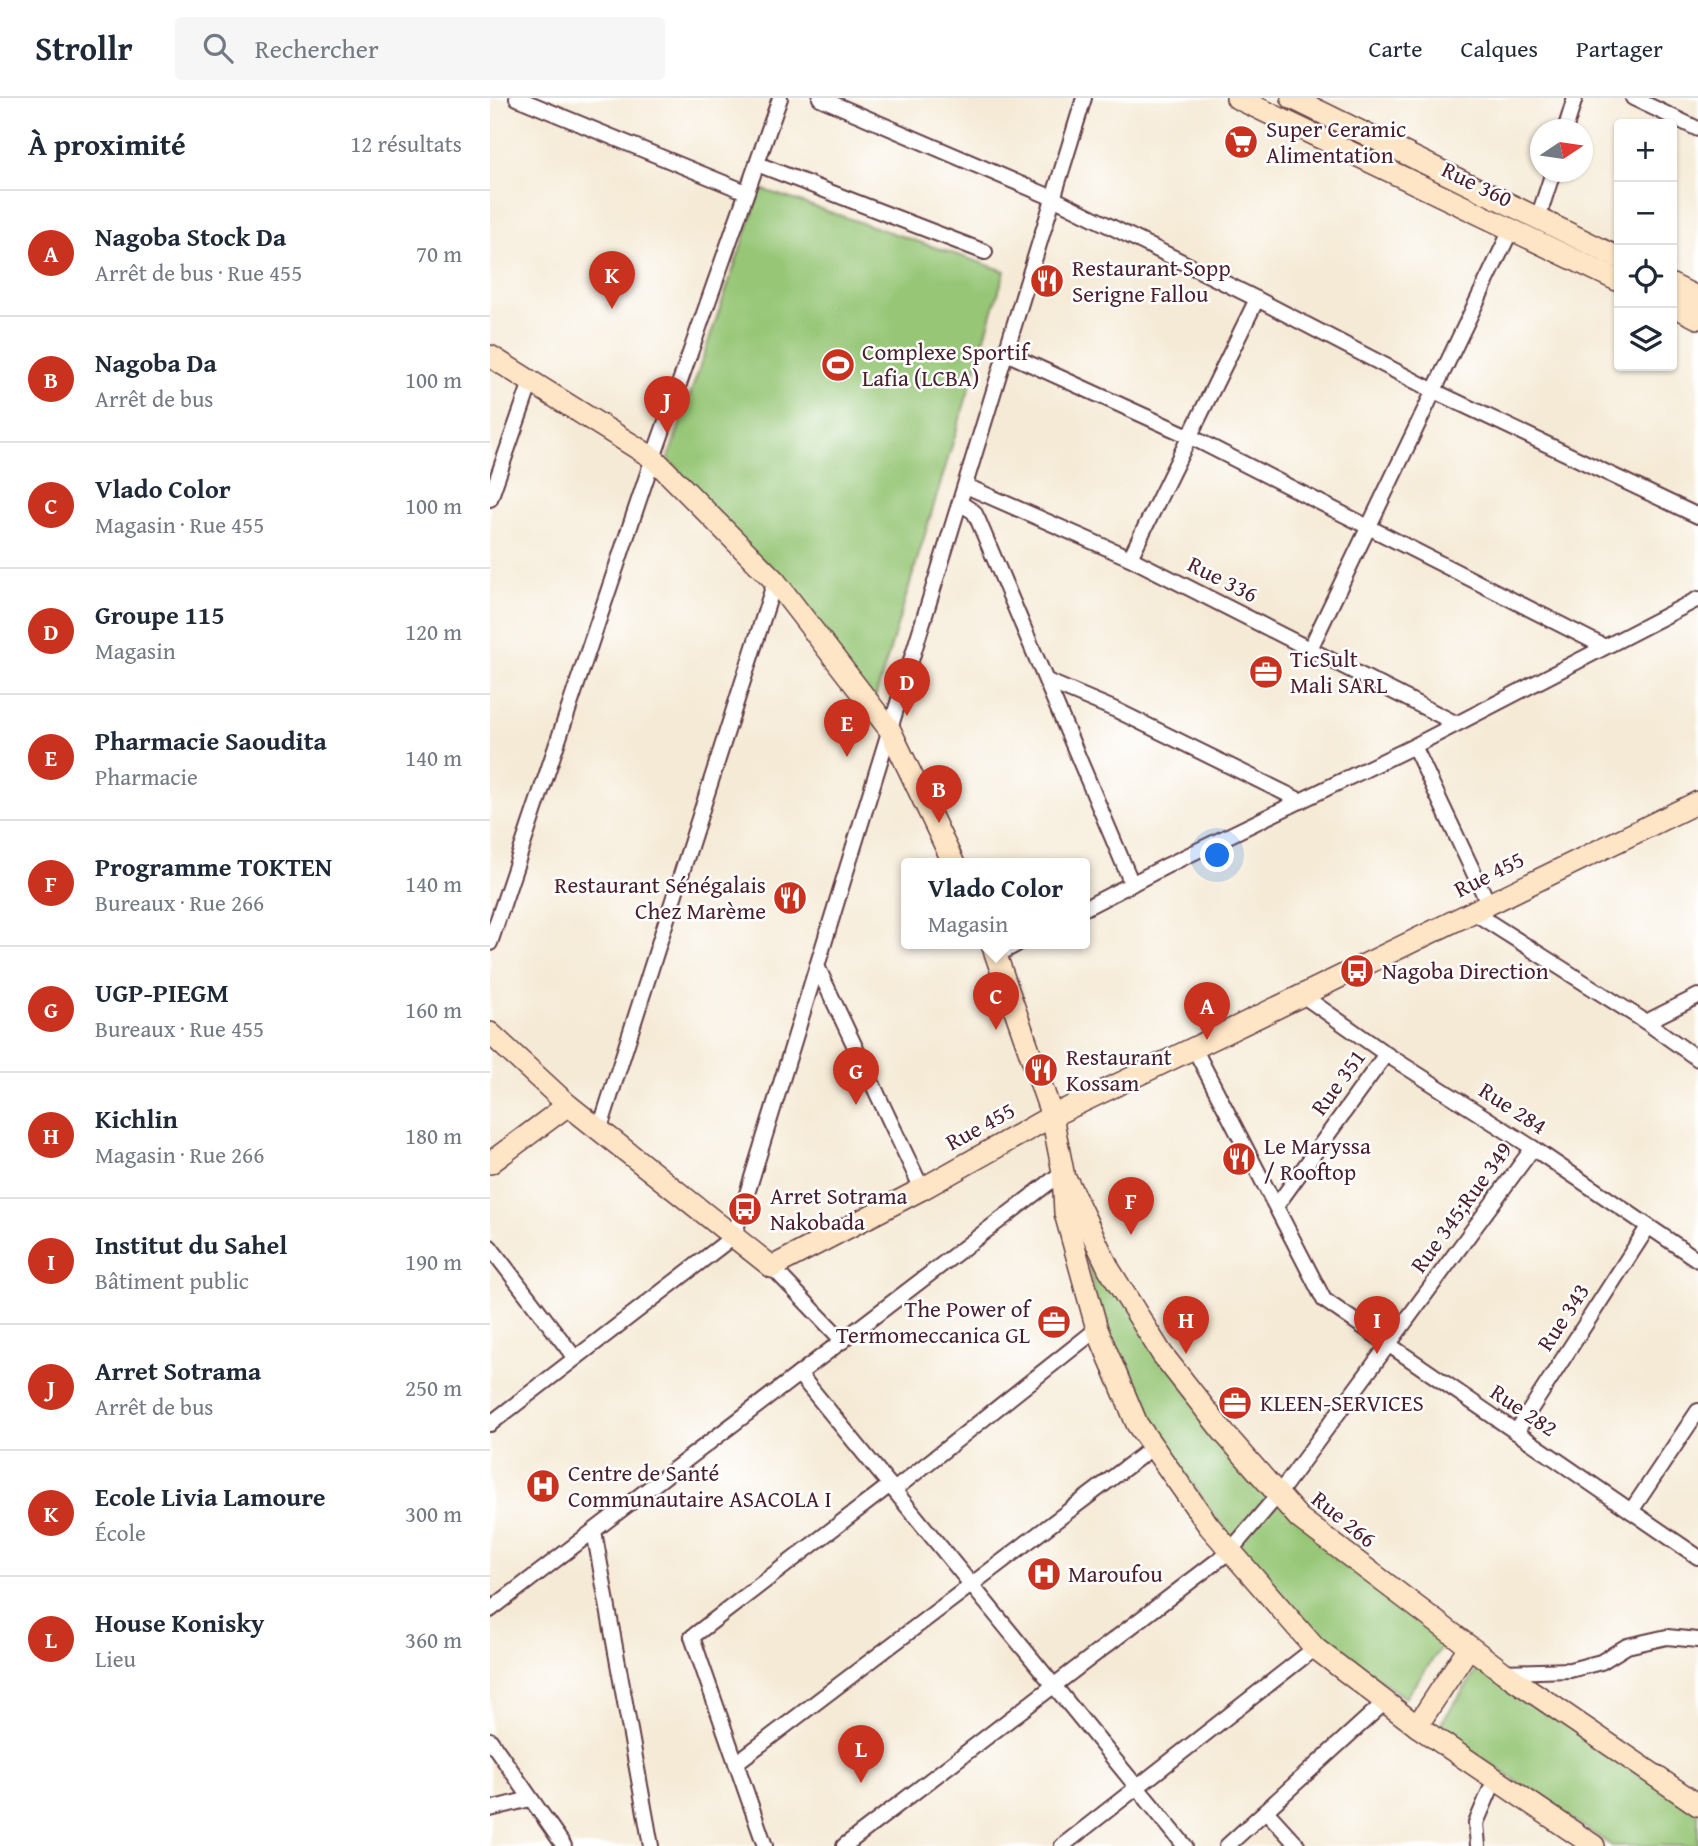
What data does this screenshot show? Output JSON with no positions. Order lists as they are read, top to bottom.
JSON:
{
  "streets": {
    "street": [
      "Rue 360",
      "Rue 336",
      "Rue 455",
      "Rue 351",
      "Rue 284",
      "Rue 345;Rue 349",
      "Rue 343",
      "Rue 282",
      "Rue 266"
    ]
  },
  "crossings": [
    ["Rue 455", "Rue 284"],
    ["Rue 455", "Rue 266"],
    ["Rue 351", "Rue 284"],
    ["Rue 351", "Rue 282"],
    ["Rue 284", "Rue 345;Rue 349"],
    ["Rue 284", "Rue 343"],
    ["Rue 345;Rue 349", "Rue 282"],
    ["Rue 345;Rue 349", "Rue 266"],
    ["Rue 343", "Rue 282"]
  ],
  "places": {
    "supermarket": ["Super Ceramic Alimentation"],
    "restaurant": [
      "Restaurant Sopp Serigne Fallou",
      "Restaurant Sénégalais Chez Marème",
      "Restaurant Kossam",
      "Le Maryssa / Rooftop"
    ],
    "sports": ["Complexe Sportif Lafia (LCBA)"],
    "office": ["TicSult Mali SARL", "The Power of Termomeccanica GL", "KLEEN-SERVICES"],
    "bus stop": ["Nagoba Direction", "Arret Sotrama Nakobada"],
    "hospital": ["Centre de Santé Communautaire ASACOLA I", "Maroufou"]
  },
  "north": "right",
  "page": {
    "header": "Strollr",
    "search": "Rechercher",
    "nav": ["Carte", "Calques", "Partager"],
    "heading": ["À proximité", "12 résultats"],
    "map_buttons": ["+", "−"],
    "list": [
      {
        "mark": "A",
        "name": "Nagoba Stock Da",
        "note": "Arrêt de bus · Rue 455",
        "value": "70 m"
      },
      {
        "mark": "B",
        "name": "Nagoba Da",
        "note": "Arrêt de bus",
        "value": "100 m"
      },
      {
        "mark": "C",
        "name": "Vlado Color",
        "note": "Magasin · Rue 455",
        "value": "100 m"
      },
      {
        "mark": "D",
        "name": "Groupe 115",
        "note": "Magasin",
        "value": "120 m"
      },
      {
        "mark": "E",
        "name": "Pharmacie Saoudita",
        "note": "Pharmacie",
        "value": "140 m"
      },
      {
        "mark": "F",
        "name": "Programme TOKTEN",
        "note": "Bureaux · Rue 266",
        "value": "140 m"
      },
      {
        "mark": "G",
        "name": "UGP-PIEGM",
        "note": "Bureaux · Rue 455",
        "value": "160 m"
      },
      {
        "mark": "H",
        "name": "Kichlin",
        "note": "Magasin · Rue 266",
        "value": "180 m"
      },
      {
        "mark": "I",
        "name": "Institut du Sahel",
        "note": "Bâtiment public",
        "value": "190 m"
      },
      {
        "mark": "J",
        "name": "Arret Sotrama",
        "note": "Arrêt de bus",
        "value": "250 m"
      },
      {
        "mark": "K",
        "name": "Ecole Livia Lamoure",
        "note": "École",
        "value": "300 m"
      },
      {
        "mark": "L",
        "name": "House Konisky",
        "note": "Lieu",
        "value": "360 m"
      }
    ],
    "pins": [
      "K",
      "J",
      "D",
      "E",
      "B",
      "C",
      "A",
      "G",
      "F",
      "H",
      "I",
      "L"
    ],
    "popup": ["Vlado Color", "Magasin"]
  }
}
